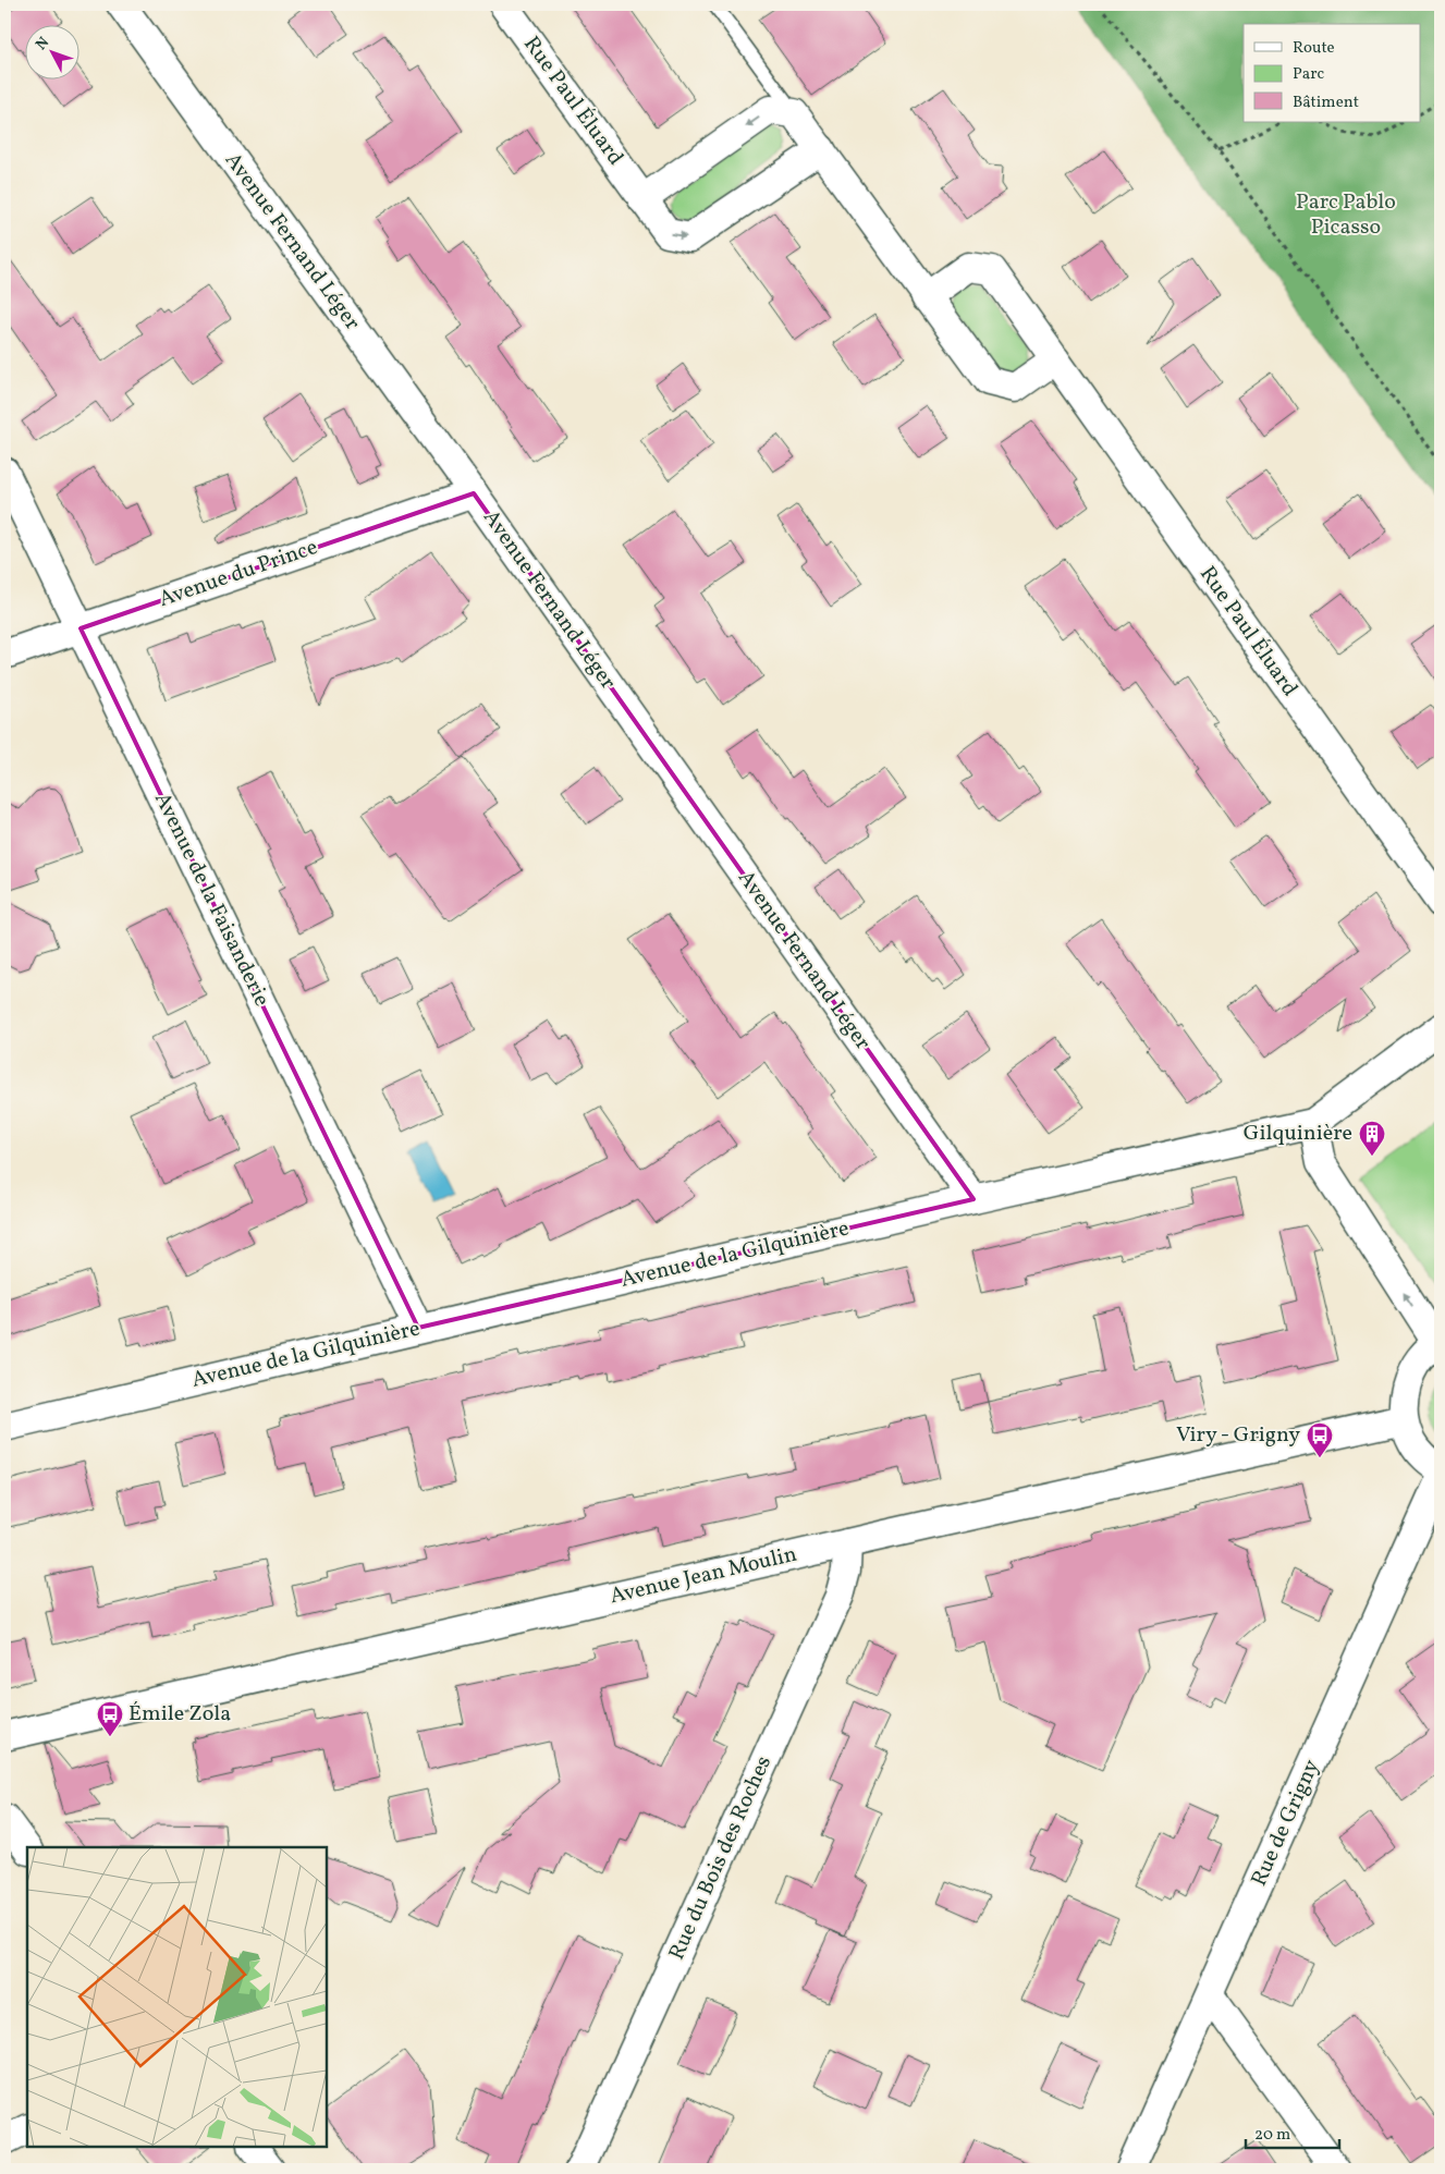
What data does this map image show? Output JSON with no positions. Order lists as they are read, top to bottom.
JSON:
{
  "streets": {
    "street": [
      "Rue Paul Éluard",
      "Avenue Fernand Léger",
      "Avenue du Prince",
      "Avenue de la Faisanderie",
      "Avenue de la Gilquinière",
      "Avenue Jean Moulin",
      "Rue de Grigny",
      "Rue du Bois des Roches"
    ]
  },
  "crossings": [
    ["Avenue Fernand Léger", "Avenue du Prince"],
    ["Avenue Fernand Léger", "Avenue de la Gilquinière"],
    ["Avenue du Prince", "Avenue de la Faisanderie"],
    ["Avenue de la Faisanderie", "Avenue de la Gilquinière"],
    ["Avenue Jean Moulin", "Rue du Bois des Roches"]
  ],
  "parks": ["Parc Pablo Picasso"],
  "places": {
    "building": ["Gilquinière"],
    "bus stop": ["Viry - Grigny", "Émile Zola"]
  },
  "legend": ["Route", "Parc", "Bâtiment"],
  "scale_bar": "20 m",
  "north": "top left"
}
